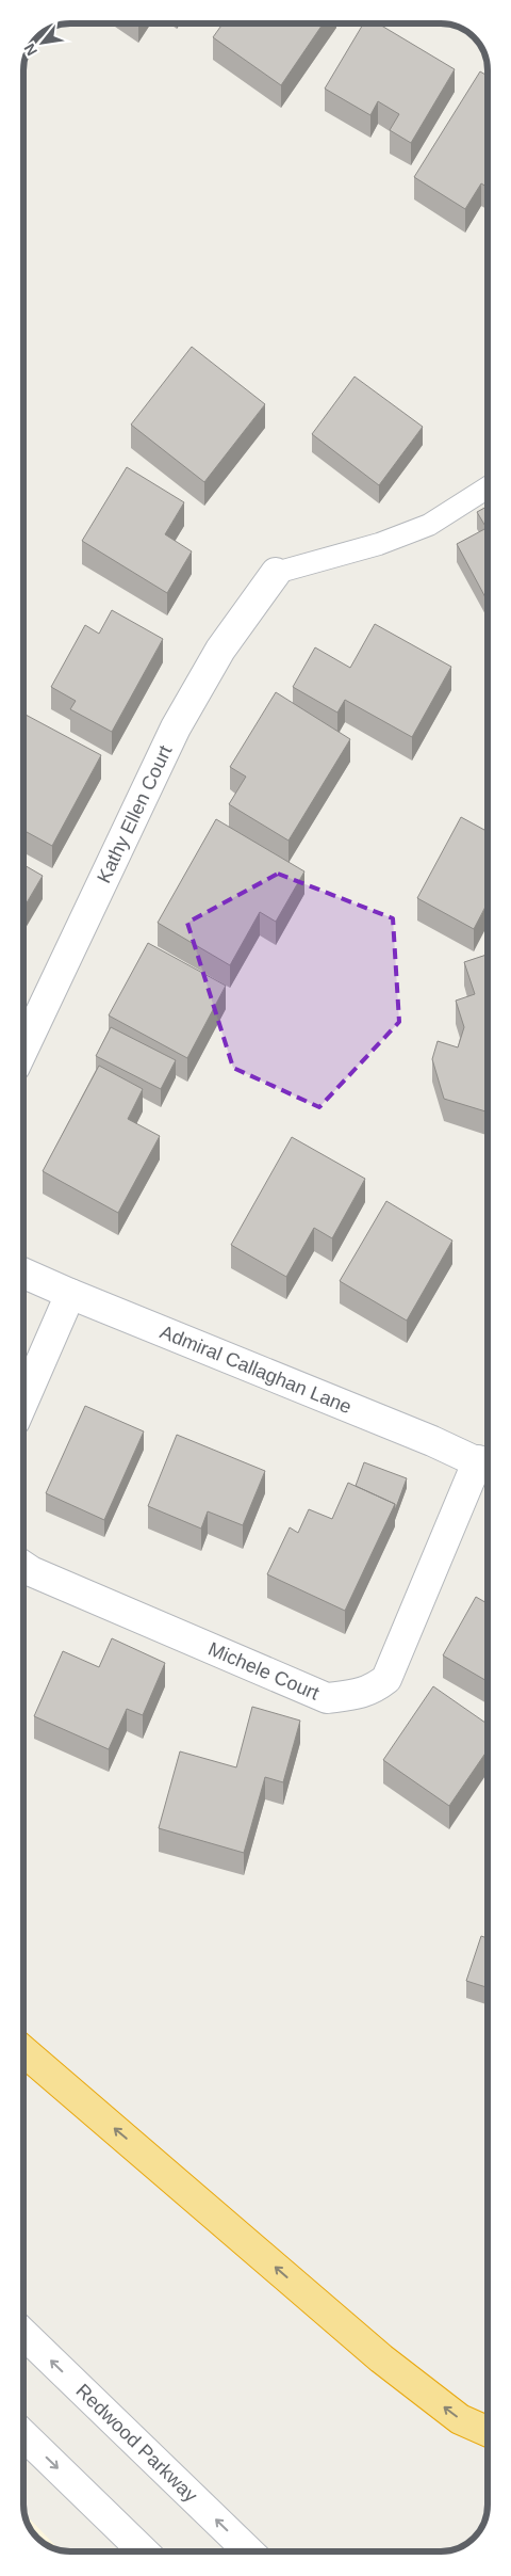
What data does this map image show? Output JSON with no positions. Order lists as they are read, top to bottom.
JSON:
{
  "streets": {
    "street": [
      "Kathy Ellen Court",
      "Admiral Callaghan Lane",
      "Michele Court",
      "Redwood Parkway"
    ]
  },
  "crossings": [
    ["Admiral Callaghan Lane", "Michele Court"]
  ],
  "north": "bottom left"
}
